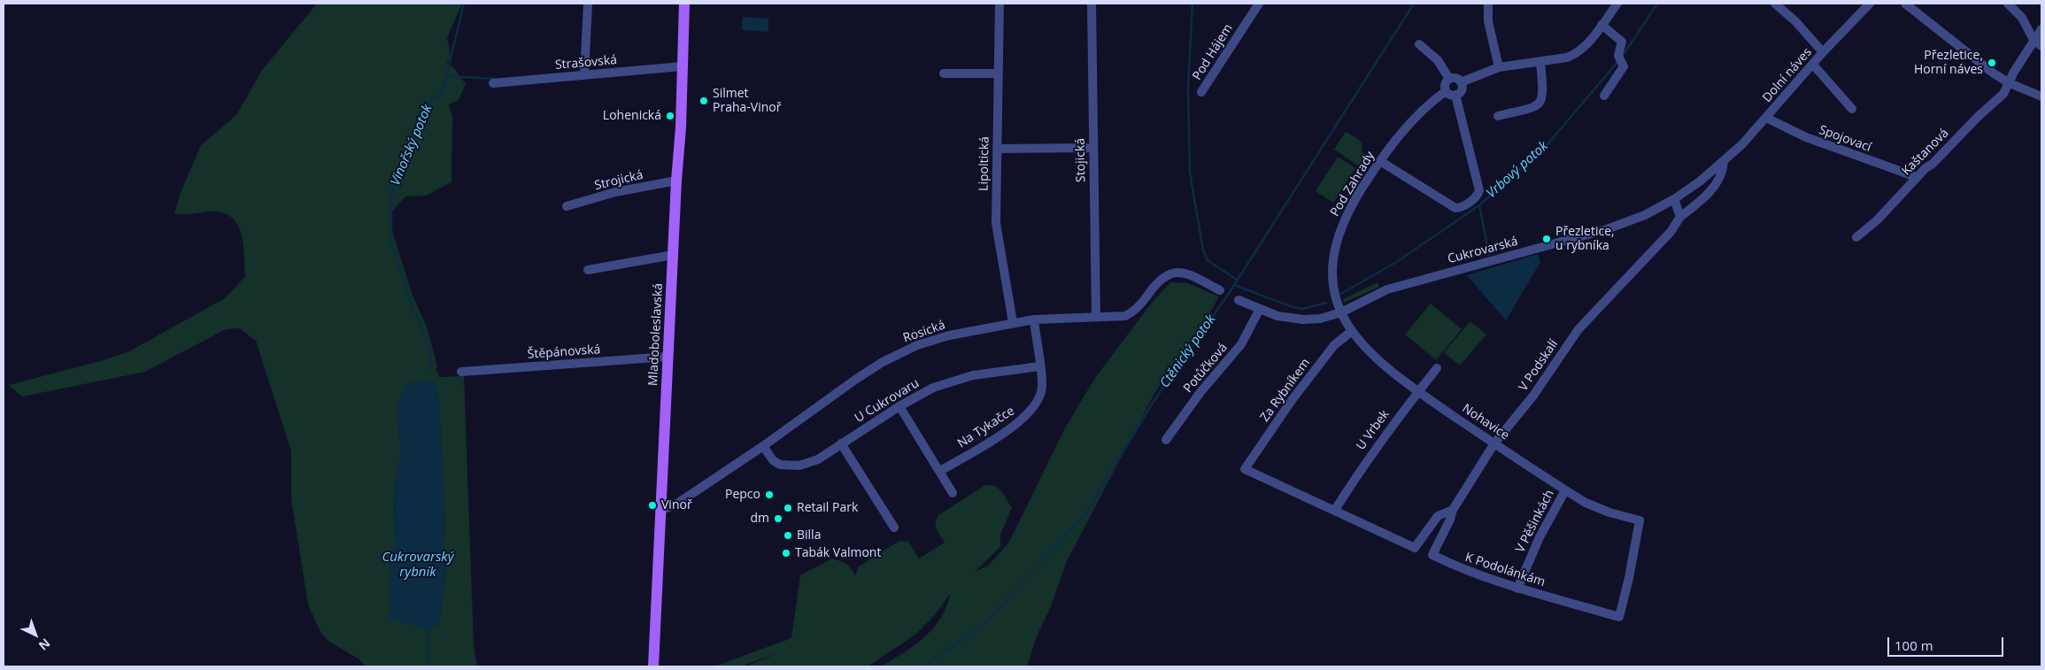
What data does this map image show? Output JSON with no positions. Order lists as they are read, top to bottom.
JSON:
{
  "streets": {
    "main road": ["Mladoboleslavská"],
    "street": [
      "Pod Hájem",
      "Strašovská",
      "Dolní náves",
      "Spojovací",
      "Kaštanová",
      "Stojická",
      "Lipoltická",
      "Strojická",
      "Pod Zahrady",
      "Cukrovarská",
      "Rosická",
      "Štěpánovská",
      "V Podskalí",
      "Potůčková",
      "Za Rybníkem",
      "U Cukrovaru",
      "Nohavice",
      "Na Tykačce",
      "U Vrbek",
      "V Pěšinkách",
      "K Podolánkám"
    ]
  },
  "crossings": [
    ["Strašovská", "Mladoboleslavská"],
    ["Dolní náves", "Spojovací"],
    ["Dolní náves", "Cukrovarská"],
    ["Dolní náves", "V Podskalí"],
    ["Spojovací", "Kaštanová"],
    ["Stojická", "Rosická"],
    ["Lipoltická", "Rosická"],
    ["Strojická", "Mladoboleslavská"],
    ["Pod Zahrady", "Cukrovarská"],
    ["Pod Zahrady", "Nohavice"],
    ["Cukrovarská", "V Podskalí"],
    ["Cukrovarská", "Potůčková"],
    ["Cukrovarská", "Nohavice"],
    ["Rosická", "Mladoboleslavská"],
    ["Rosická", "U Cukrovaru"],
    ["Rosická", "Na Tykačce"],
    ["Mladoboleslavská", "Štěpánovská"],
    ["V Podskalí", "Za Rybníkem"],
    ["V Podskalí", "Nohavice"],
    ["V Podskalí", "U Vrbek"],
    ["V Podskalí", "K Podolánkám"],
    ["Za Rybníkem", "Nohavice"],
    ["Za Rybníkem", "U Vrbek"],
    ["U Cukrovaru", "Na Tykačce"],
    ["Nohavice", "U Vrbek"],
    ["Nohavice", "V Pěšinkách"],
    ["Nohavice", "K Podolánkám"],
    ["V Pěšinkách", "K Podolánkám"]
  ],
  "water": [
    "Vinořský potok",
    "Vrbový potok",
    "Ctěnický potok",
    "Cukrovarský rybník"
  ],
  "places": [
    "Přezletice, Horní náves",
    "Silmet Praha-Vinoř",
    "Lohenická",
    "Přezletice, u rybníka",
    "Pepco",
    "Vinoř",
    "Retail Park",
    "dm",
    "Billa",
    "Tabák Valmont"
  ],
  "scale_bar": "100 m",
  "north": "bottom right"
}
